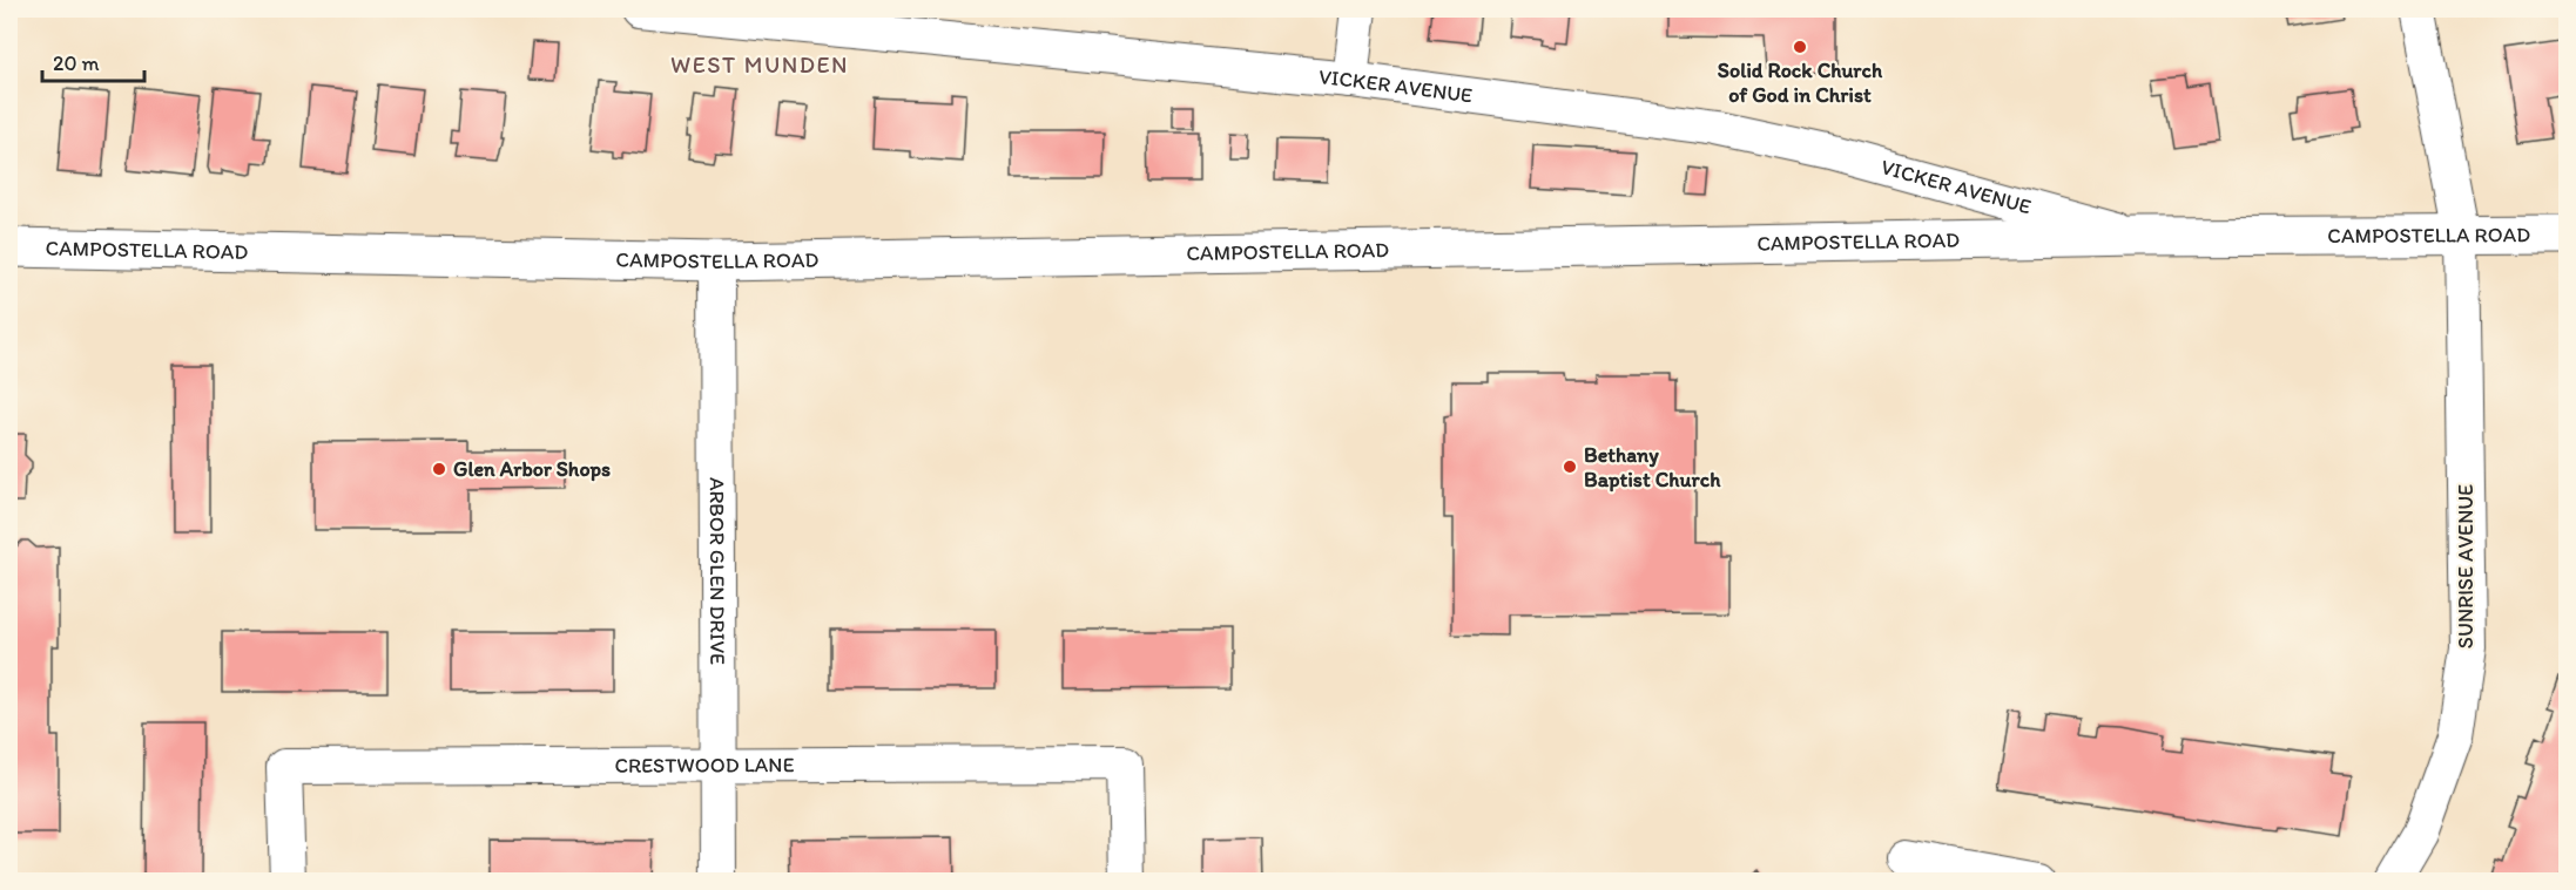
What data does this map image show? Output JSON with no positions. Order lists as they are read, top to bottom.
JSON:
{
  "streets": {
    "main road": ["CAMPOSTELLA ROAD"],
    "street": [
      "VICKER AVENUE",
      "SUNRISE AVENUE",
      "ARBOR GLEN DRIVE",
      "CRESTWOOD LANE"
    ]
  },
  "crossings": [
    ["VICKER AVENUE", "CAMPOSTELLA ROAD"],
    ["CAMPOSTELLA ROAD", "SUNRISE AVENUE"],
    ["CAMPOSTELLA ROAD", "ARBOR GLEN DRIVE"],
    ["ARBOR GLEN DRIVE", "CRESTWOOD LANE"]
  ],
  "districts": ["WEST MUNDEN"],
  "places": ["Solid Rock Church of God in Christ", "Bethany Baptist Church", "Glen Arbor Shops"],
  "scale_bar": "20 m"
}
